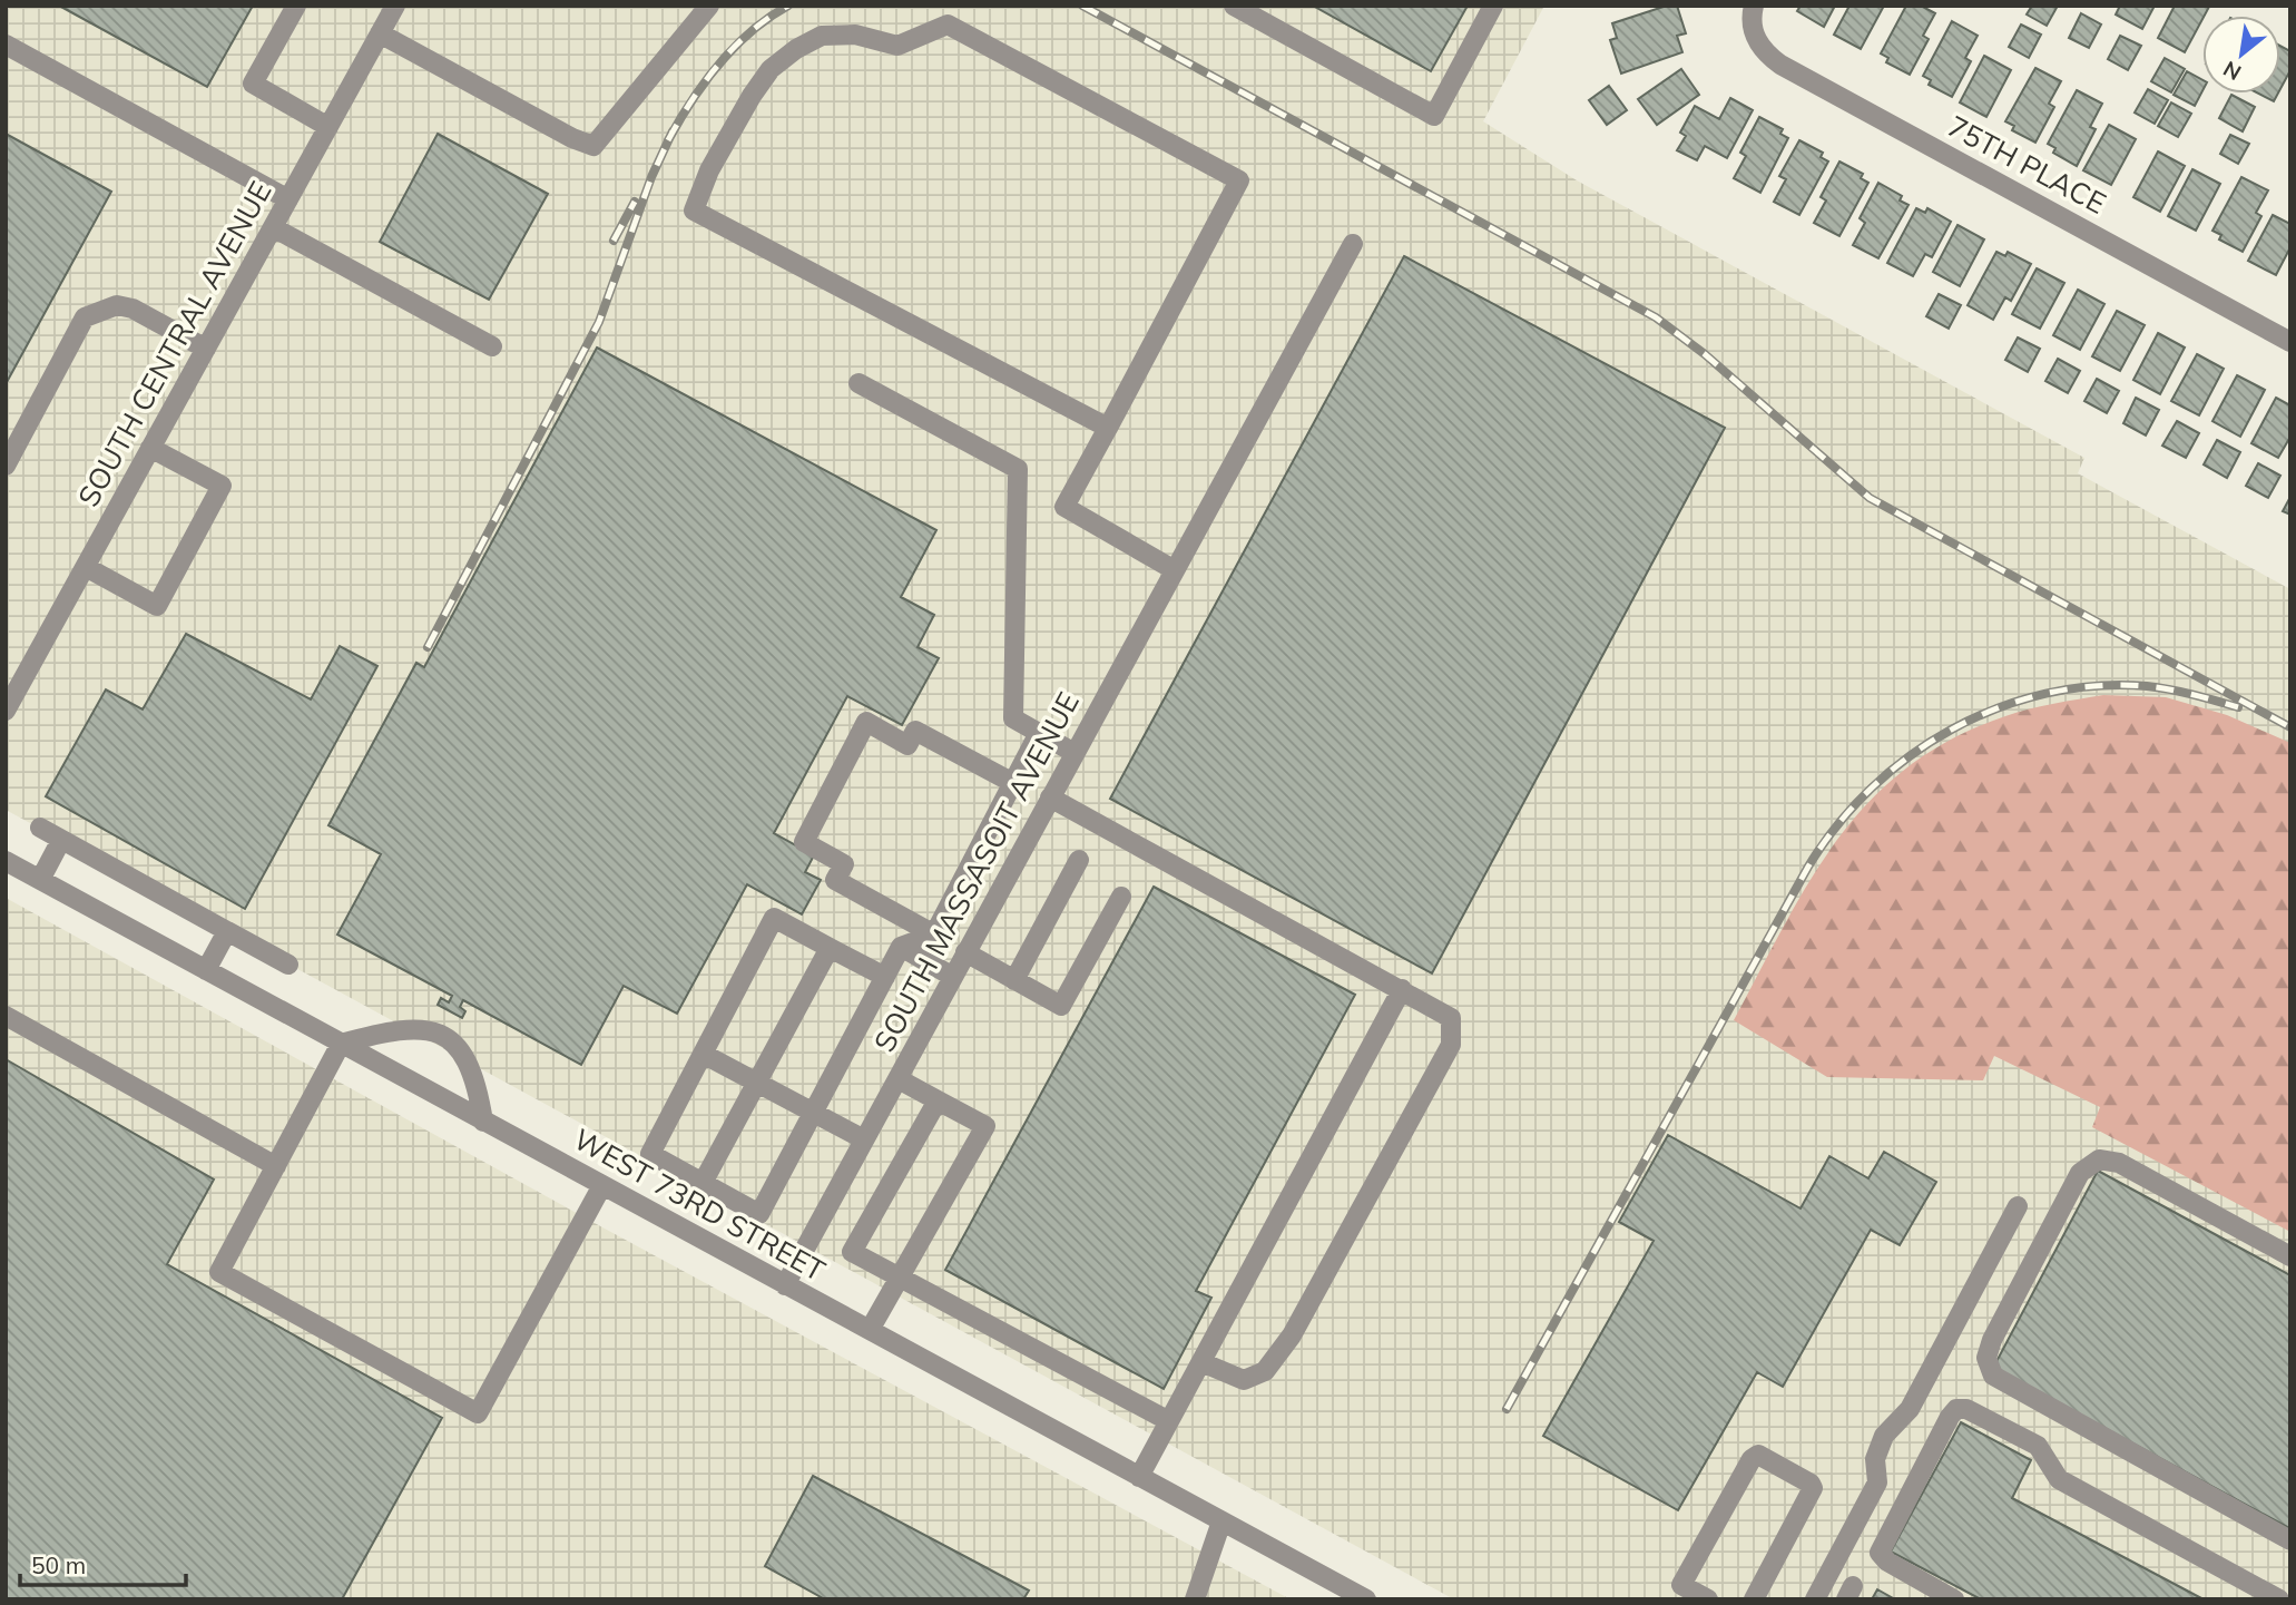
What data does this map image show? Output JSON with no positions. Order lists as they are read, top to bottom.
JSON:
{
  "streets": {
    "street": [
      "75TH PLACE",
      "SOUTH CENTRAL AVENUE",
      "SOUTH MASSASOIT AVENUE",
      "WEST 73RD STREET"
    ]
  },
  "crossings": [
    ["SOUTH MASSASOIT AVENUE", "WEST 73RD STREET"]
  ],
  "scale_bar": "50 m",
  "north": "bottom left"
}
